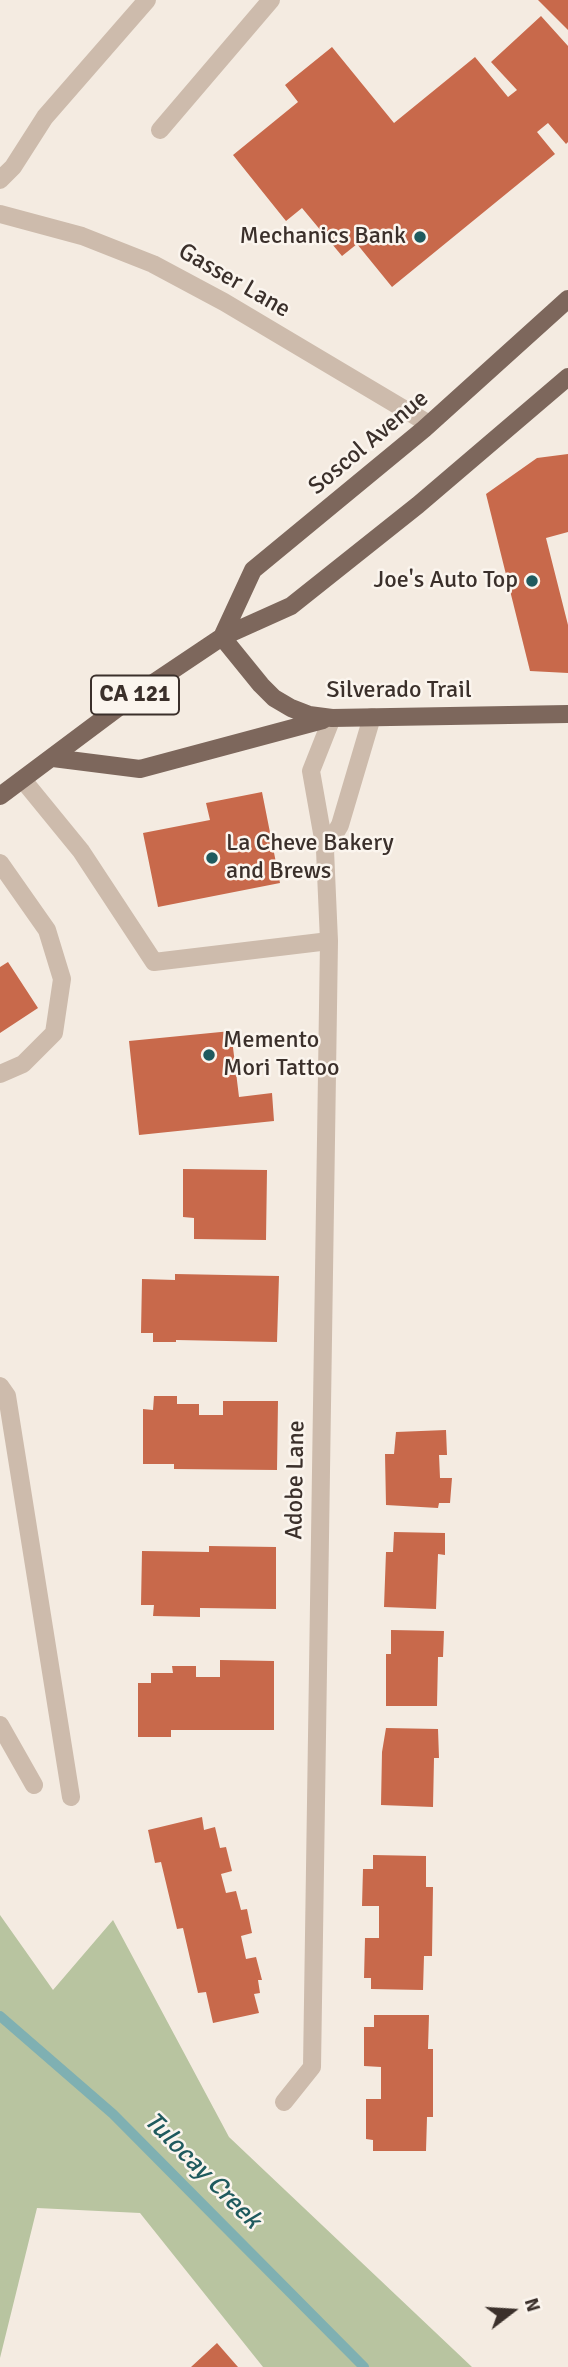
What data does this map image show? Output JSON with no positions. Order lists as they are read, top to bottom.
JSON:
{
  "streets": {
    "main road": ["Soscol Avenue", "Silverado Trail", "CA 121"],
    "street": ["Gasser Lane", "Adobe Lane"]
  },
  "crossings": [
    ["Gasser Lane", "Soscol Avenue"],
    ["Soscol Avenue", "Silverado Trail"],
    ["Soscol Avenue", "CA 121"],
    ["Silverado Trail", "CA 121"],
    ["Silverado Trail", "Adobe Lane"]
  ],
  "water": ["Tulocay Creek"],
  "places": [
    "Mechanics Bank",
    "Joe's Auto Top",
    "La Cheve Bakery and Brews",
    "Memento Mori Tattoo"
  ],
  "north": "right"
}
